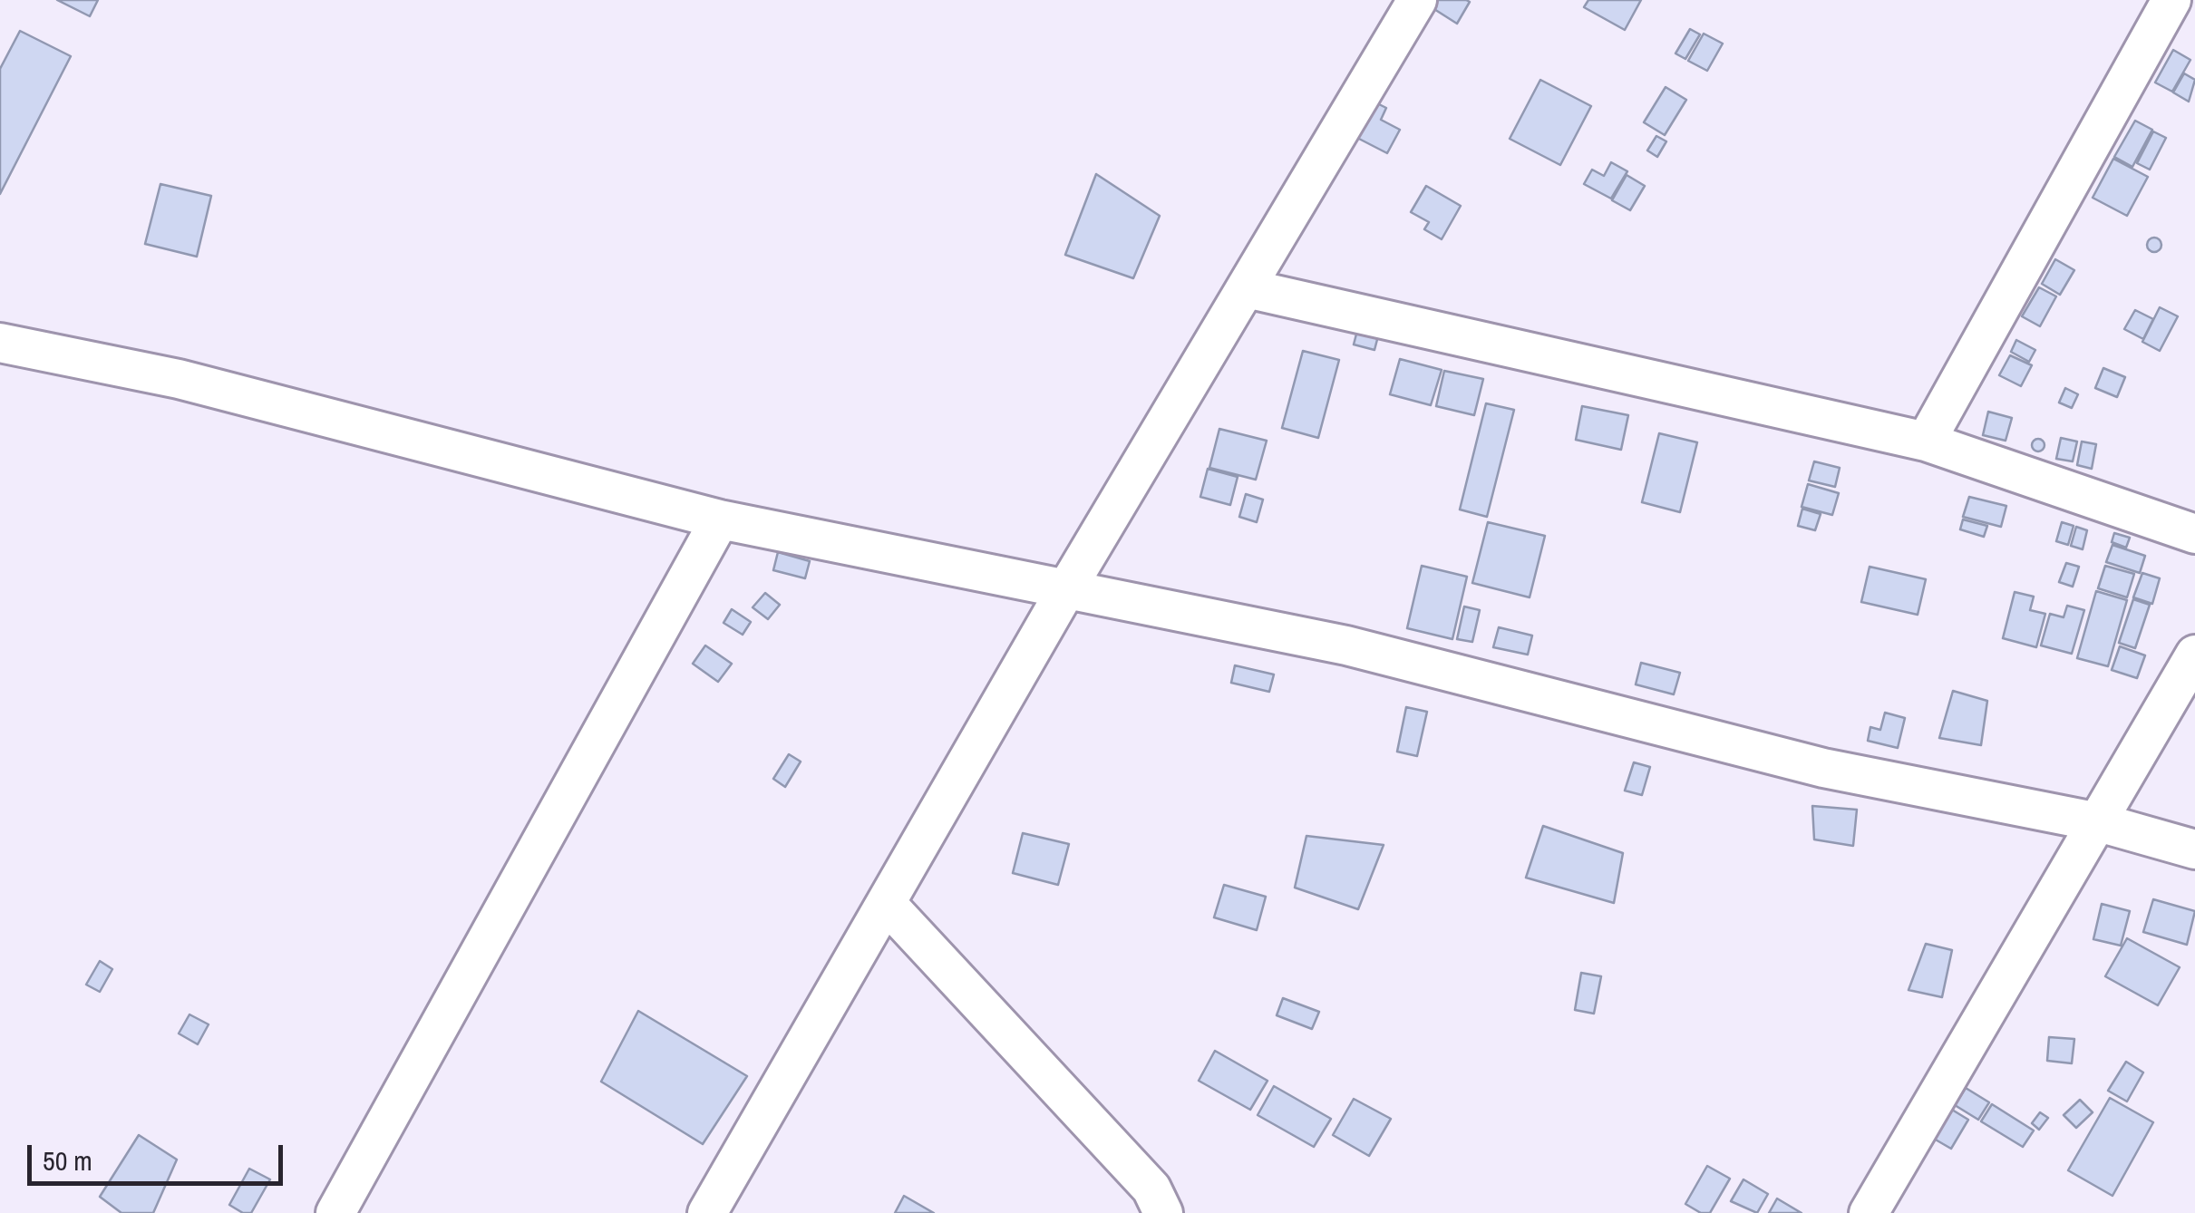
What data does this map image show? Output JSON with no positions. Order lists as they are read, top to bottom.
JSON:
{
  "scale_bar": "50 m"
}
